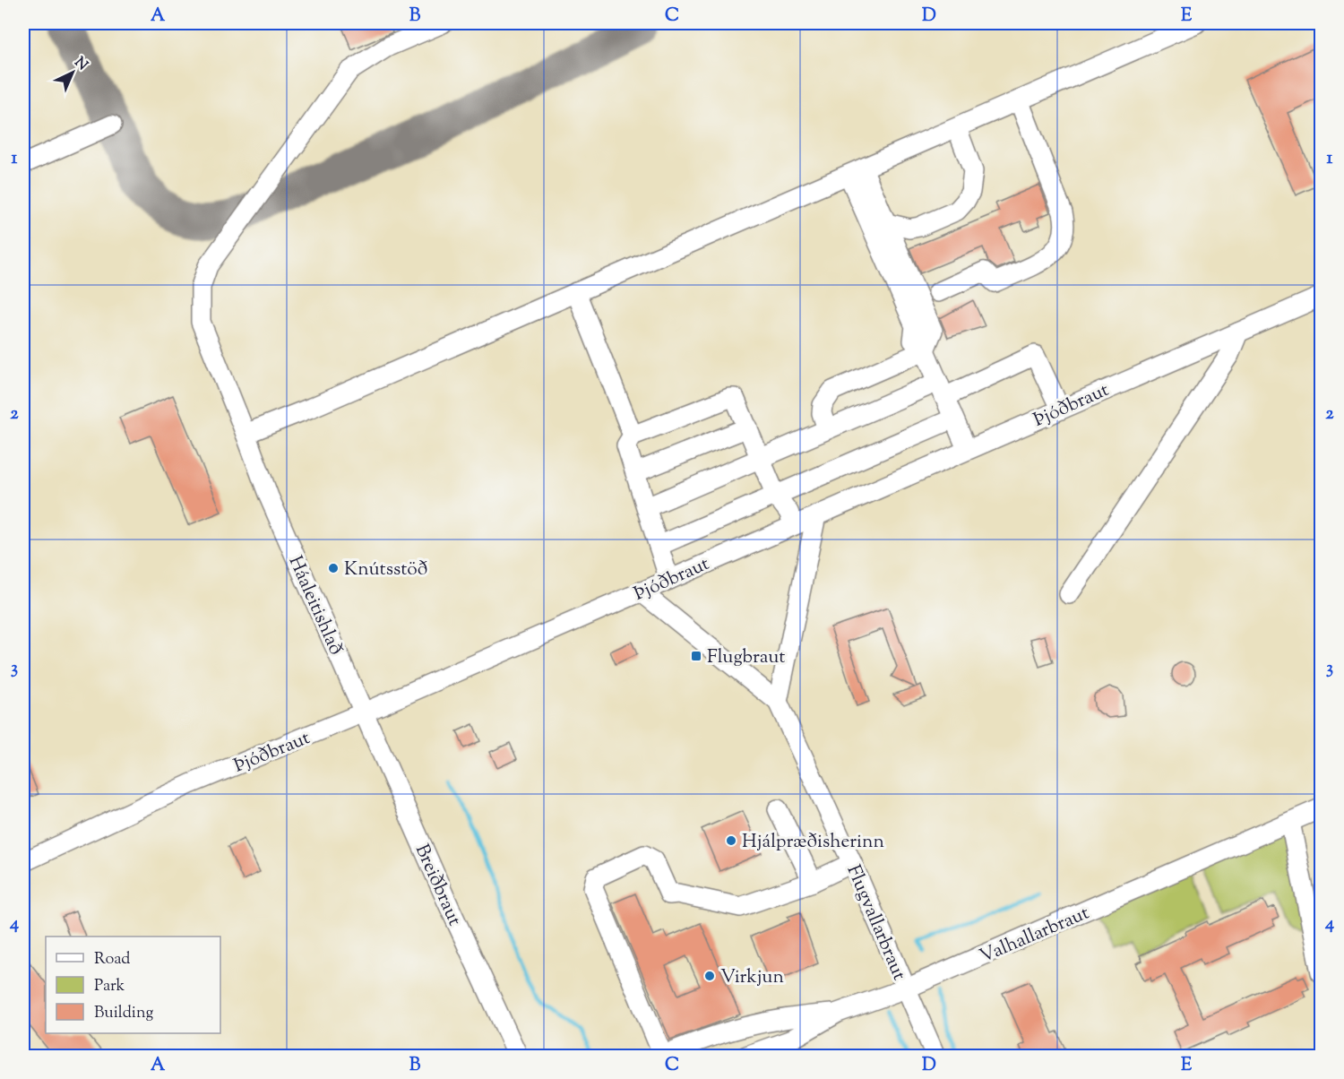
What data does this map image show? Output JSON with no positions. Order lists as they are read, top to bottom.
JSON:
{
  "streets": {
    "street": [
      "Þjóðbraut",
      "Háaleitishlað",
      "Breiðbraut",
      "Flugvallarbraut",
      "Valhallarbraut"
    ]
  },
  "crossings": [
    ["Þjóðbraut", "Háaleitishlað"],
    ["Þjóðbraut", "Breiðbraut"],
    ["Þjóðbraut", "Flugvallarbraut"],
    ["Háaleitishlað", "Breiðbraut"],
    ["Flugvallarbraut", "Valhallarbraut"]
  ],
  "places": {
    "other": ["Knútsstöð", "Hjálpræðisherinn", "Virkjun"],
    "transit": ["Flugbraut"]
  },
  "legend": ["Road", "Park", "Building"],
  "north": "top right",
  "grid": {
    "columns": [
      "A",
      "B",
      "C",
      "D",
      "E"
    ],
    "rows": [
      "1",
      "2",
      "3",
      "4"
    ]
  }
}
